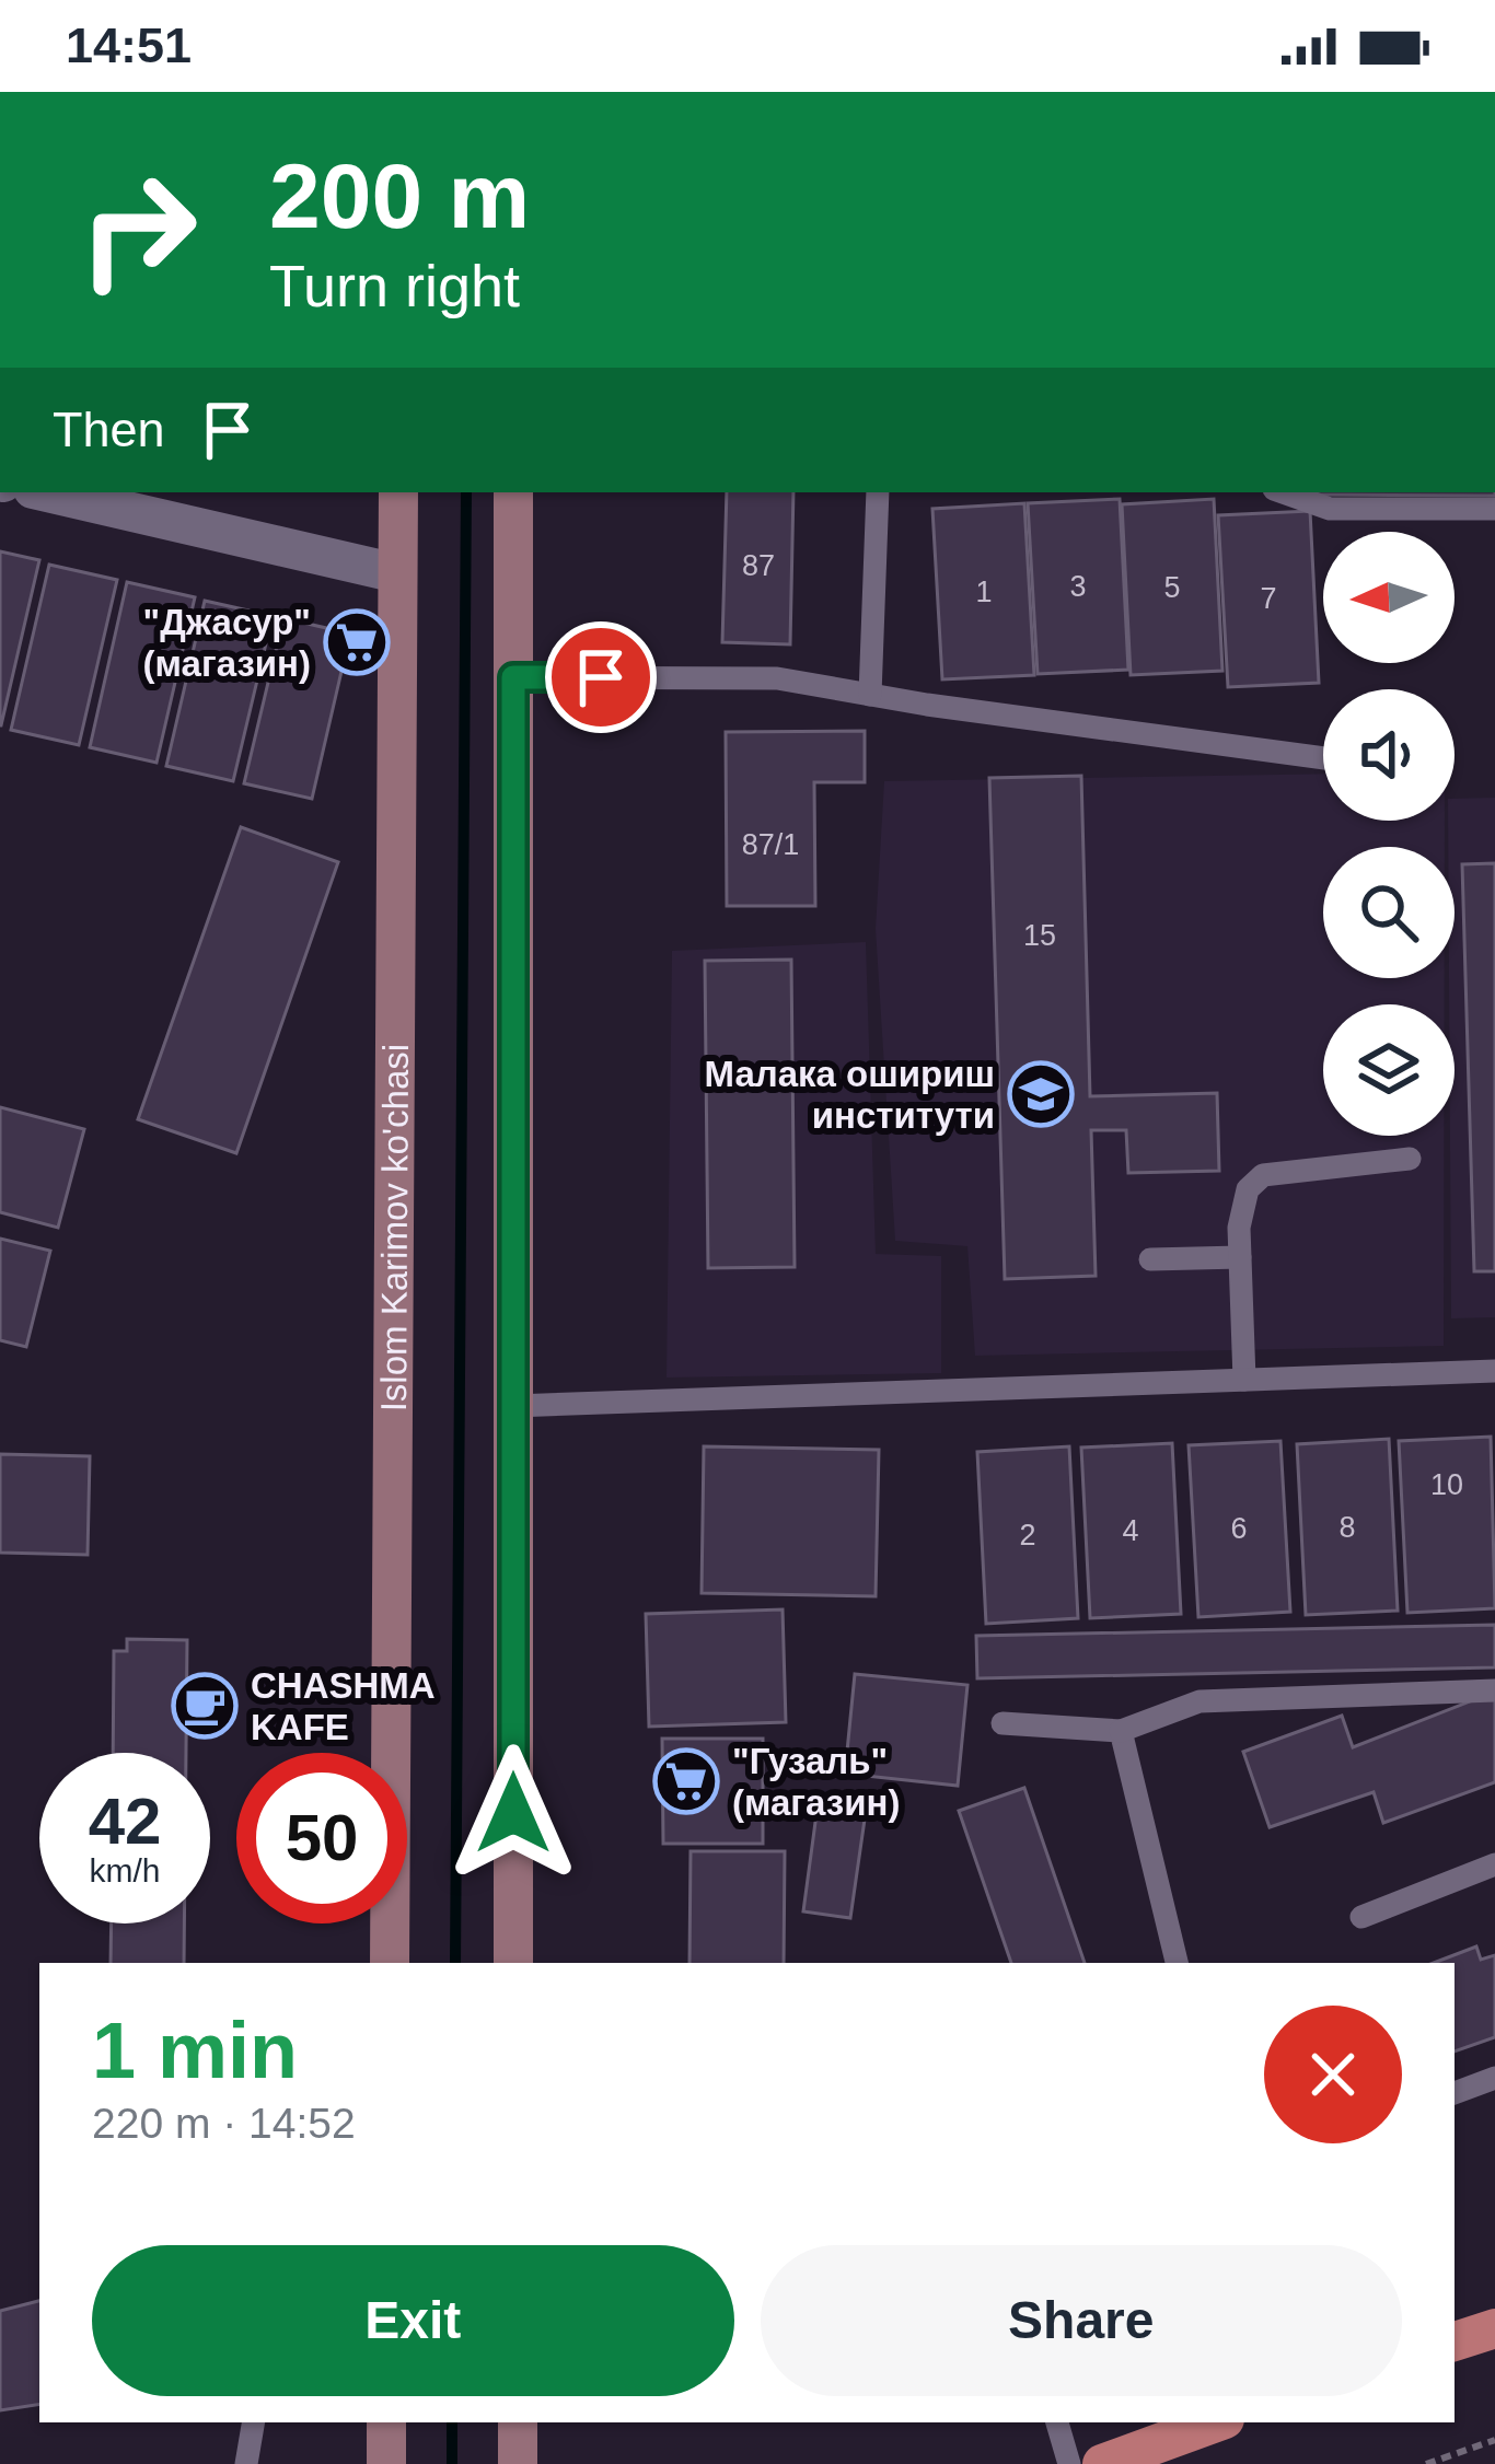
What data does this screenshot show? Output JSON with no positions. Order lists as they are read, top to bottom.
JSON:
{
  "streets": {
    "main road": ["Islom Karimov ko'chasi"]
  },
  "places": {
    "supermarket": ["\"Джасур\" (магазин)", "\"Гузаль\" (магазин)"],
    "school or university": ["Малака ошириш институти"],
    "cafe": ["CHASHMA KAFE"]
  },
  "house_numbers": [
    "87",
    "3",
    "5",
    "1",
    "7",
    "87/1",
    "15",
    "10",
    "8",
    "6",
    "4",
    "2"
  ],
  "north": "left",
  "page": {
    "status": "14:51",
    "turn": ["200 m", "Turn right"],
    "then": "Then",
    "speed": "42 km/h",
    "limit": "50",
    "heading": ["1 min", "220 m · 14:52"],
    "buttons": ["Exit", "Share"]
  }
}
